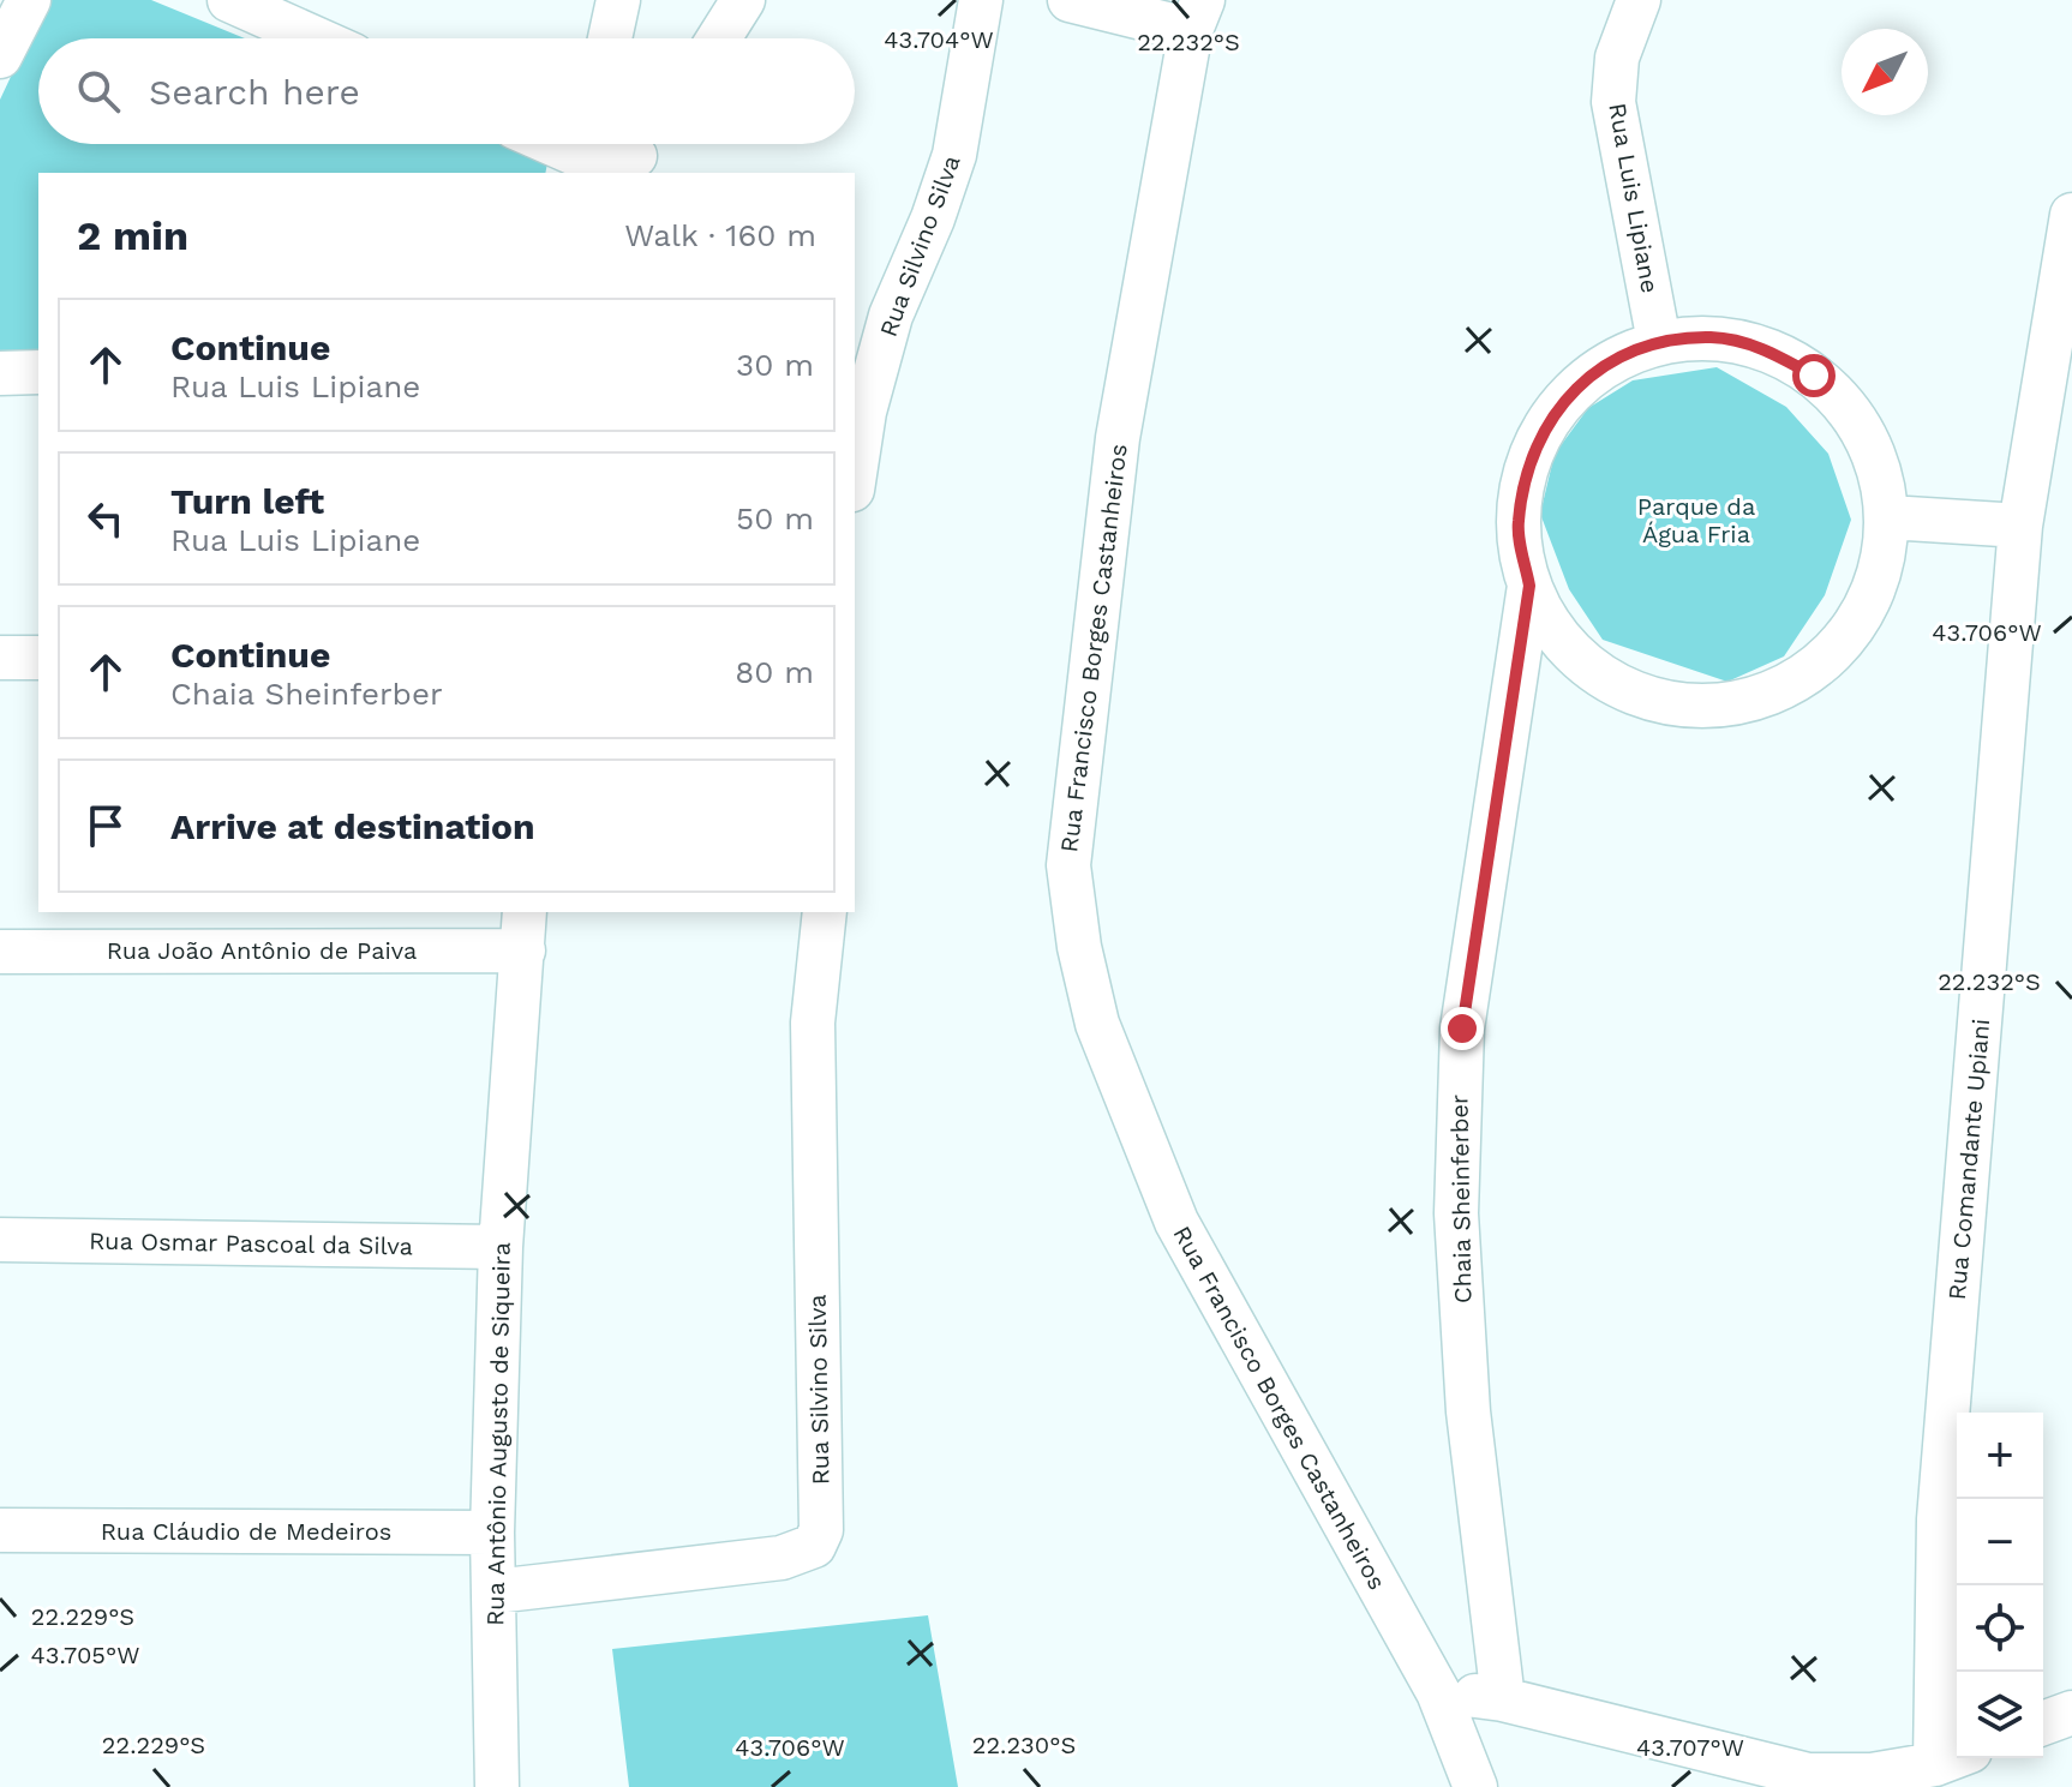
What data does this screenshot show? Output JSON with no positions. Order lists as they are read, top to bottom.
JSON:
{
  "streets": {
    "street": [
      "Rua Luis Lipiane",
      "Rua Silvino Silva",
      "Rua Francisco Borges Castanheiros",
      "Rua João Antônio de Paiva",
      "Rua Comandante Upiani",
      "Chaia Sheinferber",
      "Rua Osmar Pascoal da Silva",
      "Rua Antônio Augusto de Siqueira",
      "Rua Cláudio de Medeiros"
    ]
  },
  "crossings": [
    ["Rua Silvino Silva", "Rua Antônio Augusto de Siqueira"],
    ["Rua João Antônio de Paiva", "Rua Antônio Augusto de Siqueira"],
    ["Rua Osmar Pascoal da Silva", "Rua Antônio Augusto de Siqueira"],
    ["Rua Antônio Augusto de Siqueira", "Rua Cláudio de Medeiros"]
  ],
  "parks": ["Parque da Água Fria"],
  "north": "bottom left",
  "page": {
    "search": "Search here",
    "heading": ["2 min", "Walk · 160 m"],
    "list": [
      ["Continue", "Rua Luis Lipiane", "30 m"],
      ["Turn left", "Rua Luis Lipiane", "50 m"],
      ["Continue", "Chaia Sheinferber", "80 m"],
      "Arrive at destination"
    ],
    "map_buttons": ["+", "−"]
  },
  "coordinates": [
    "43.704°W",
    "22.232°S",
    "43.706°W",
    "22.229°S",
    "43.705°W",
    "22.230°S",
    "43.707°W"
  ]
}
